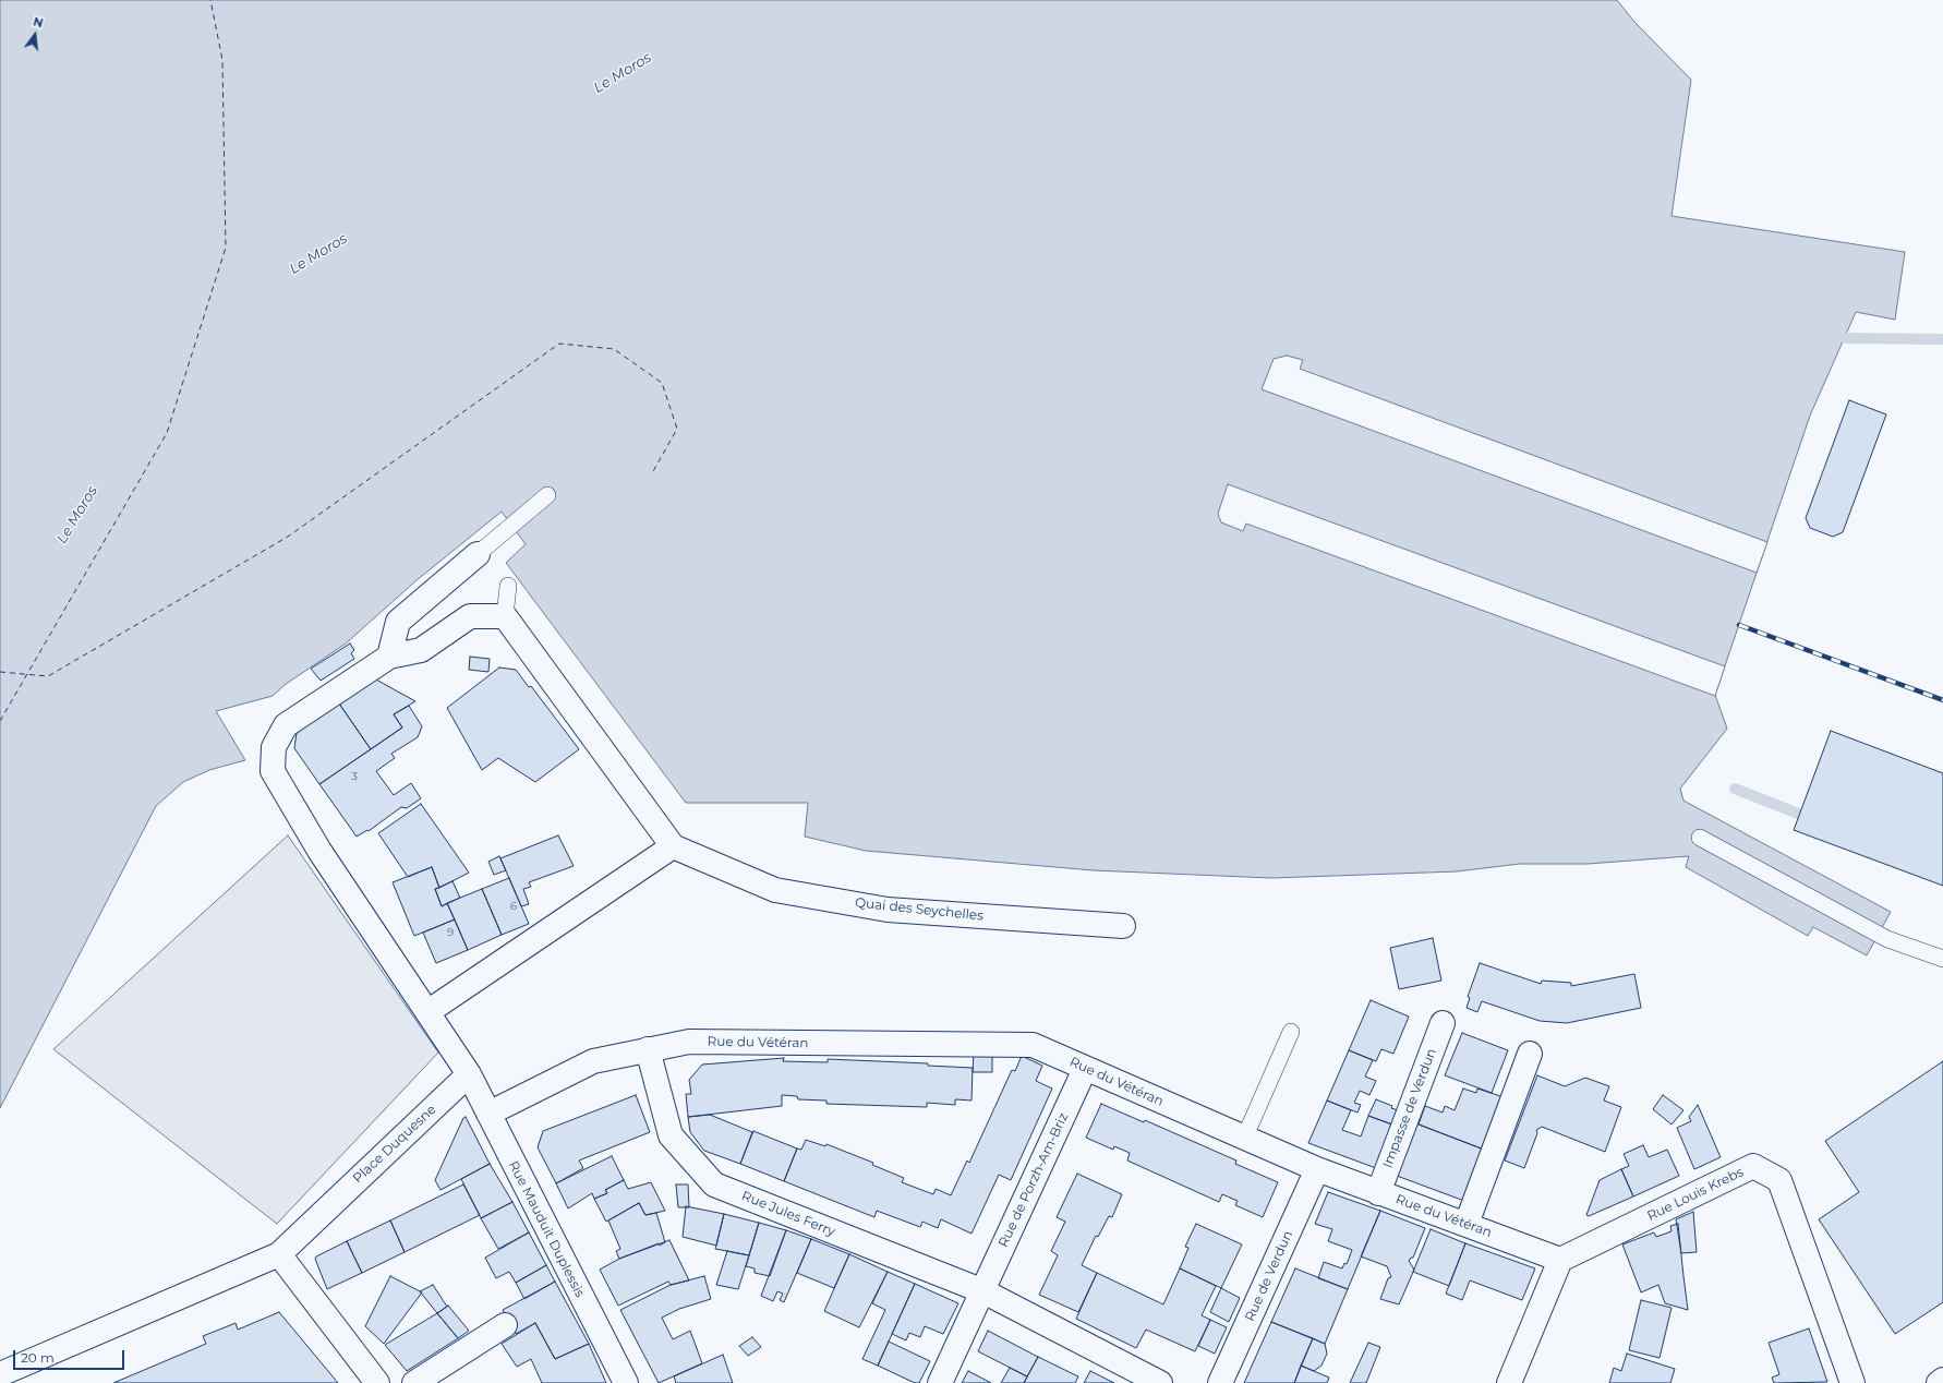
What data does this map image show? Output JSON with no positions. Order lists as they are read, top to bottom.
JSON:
{
  "streets": {
    "street": [
      "Quai des Seychelles",
      "Rue du Vétéran",
      "Impasse de Verdun",
      "Place Duquesne",
      "Rue de Porzh-Am-Briz",
      "Rue Louis Krebs",
      "Rue Jules Ferry",
      "Rue Mauduit Duplessis",
      "Rue de Verdun"
    ]
  },
  "crossings": [
    ["Rue du Vétéran", "Impasse de Verdun"],
    ["Rue du Vétéran", "Rue de Porzh-Am-Briz"],
    ["Rue du Vétéran", "Rue Louis Krebs"],
    ["Rue du Vétéran", "Rue Jules Ferry"],
    ["Rue du Vétéran", "Rue de Verdun"],
    ["Place Duquesne", "Rue Mauduit Duplessis"],
    ["Rue de Porzh-Am-Briz", "Rue Jules Ferry"]
  ],
  "water": ["Le Moros"],
  "house_numbers": ["3", "6", "9"],
  "scale_bar": "20 m",
  "north": "top"
}
